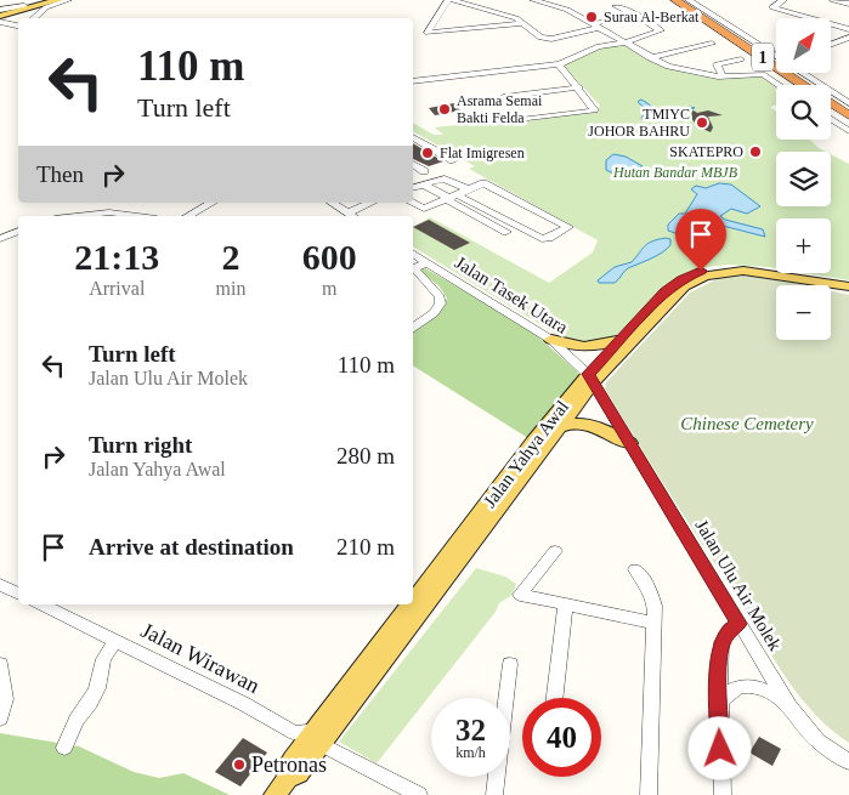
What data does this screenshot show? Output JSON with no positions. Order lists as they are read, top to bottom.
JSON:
{
  "streets": {
    "highway": ["1"],
    "main road": ["Jalan Yahya Awal"],
    "street": ["Jalan Tasek Utara", "Jalan Ulu Air Molek", "Jalan Wirawan"]
  },
  "crossings": [
    ["Jalan Tasek Utara", "Jalan Yahya Awal"],
    ["Jalan Tasek Utara", "Jalan Ulu Air Molek"],
    ["Jalan Yahya Awal", "Jalan Ulu Air Molek"],
    ["Jalan Yahya Awal", "Jalan Wirawan"]
  ],
  "parks": ["Hutan Bandar MBJB", "Chinese Cemetery"],
  "places": [
    "Surau Al-Berkat",
    "Asrama Semai Bakti Felda",
    "TMIYC JOHOR BAHRU",
    "SKATEPRO",
    "Flat Imigresen",
    "Petronas"
  ],
  "north": "top right",
  "page": {
    "map_buttons": ["+", "−"],
    "turn": ["110 m", "Turn left"],
    "then": "Then",
    "eta": [
      "21:13",
      "Arrival",
      "2",
      "min",
      "600",
      "m"
    ],
    "list": [
      {
        "name": "Turn left",
        "note": "Jalan Ulu Air Molek",
        "value": "110 m"
      },
      {
        "name": "Turn right",
        "note": "Jalan Yahya Awal",
        "value": "280 m"
      },
      {
        "name": "Arrive at destination",
        "value": "210 m"
      }
    ],
    "speed": "32 km/h",
    "limit": "40"
  }
}
